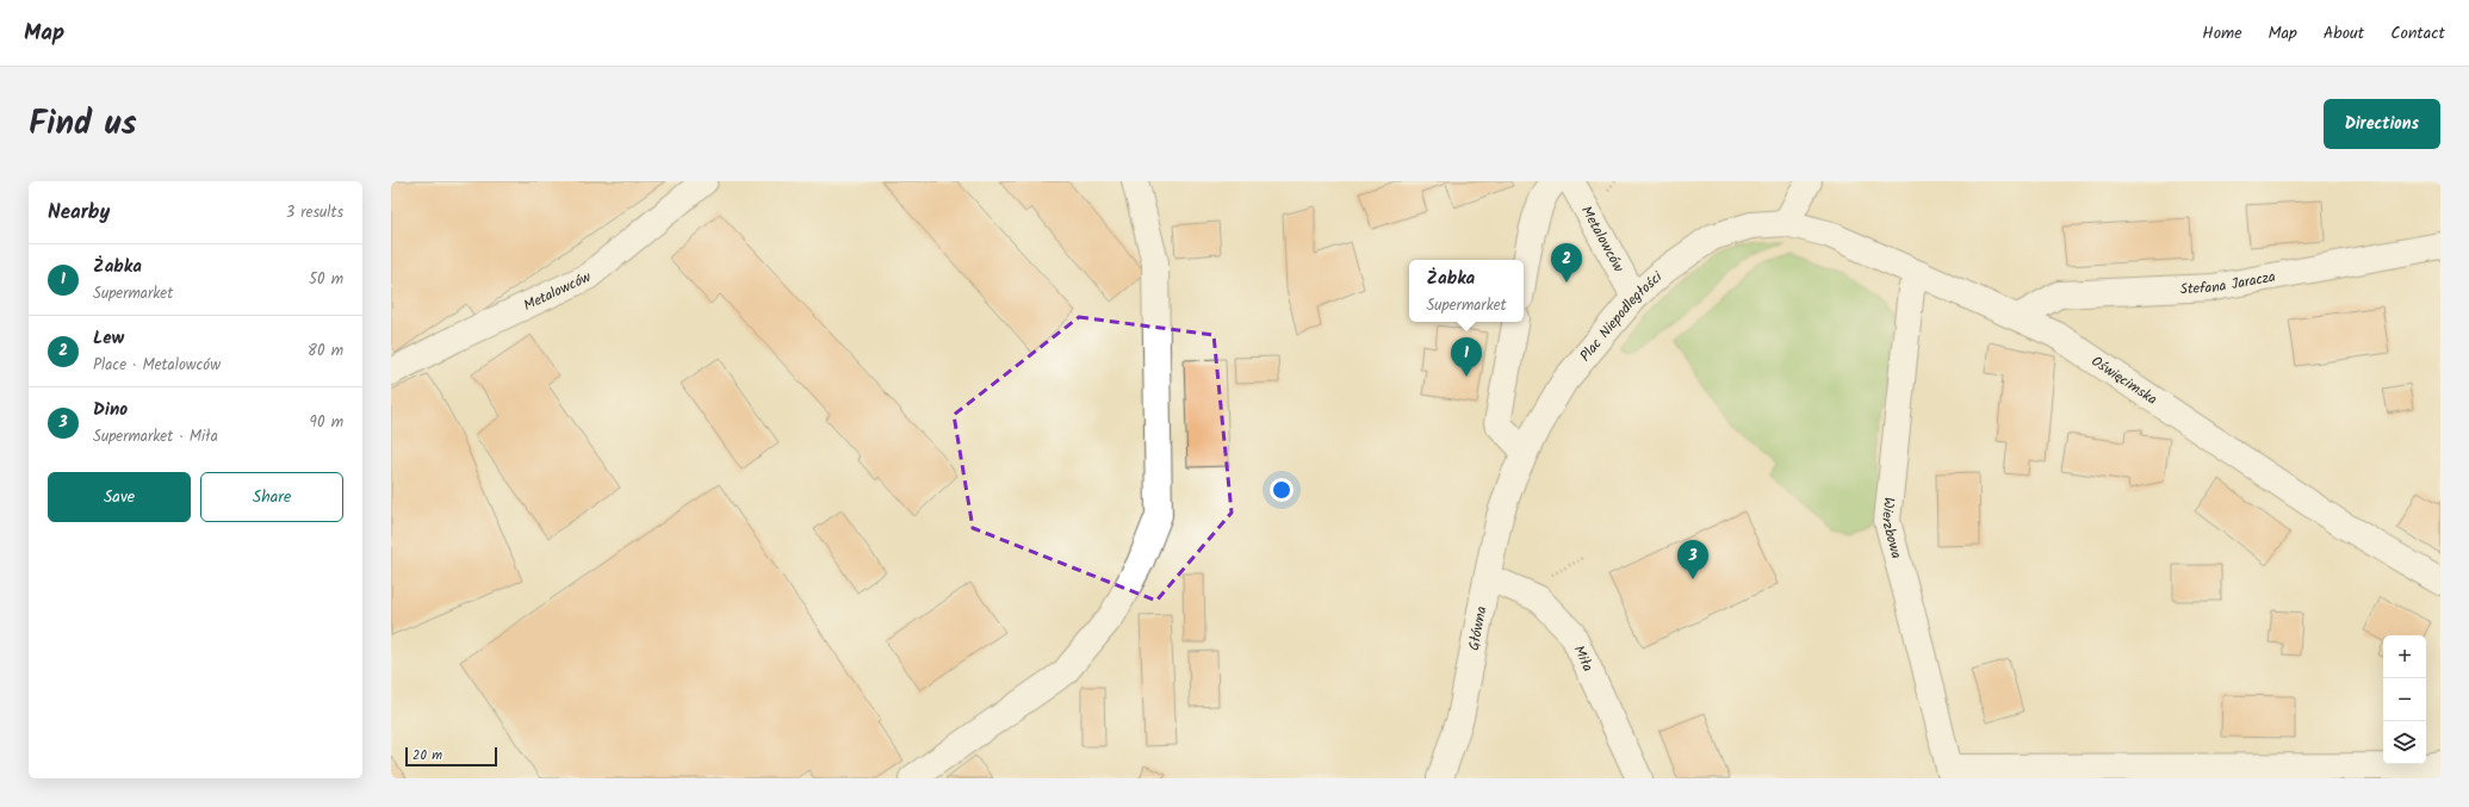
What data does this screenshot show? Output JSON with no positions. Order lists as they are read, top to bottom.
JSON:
{
  "streets": {
    "street": [
      "Metalowców",
      "Stefana Jaracza",
      "Plac Niepodległości",
      "Oświęcimska",
      "Wierzbowa",
      "Główna",
      "Miła"
    ]
  },
  "crossings": [
    ["Metalowców", "Plac Niepodległości"],
    ["Stefana Jaracza", "Oświęcimska"],
    ["Plac Niepodległości", "Oświęcimska"],
    ["Plac Niepodległości", "Główna"],
    ["Oświęcimska", "Wierzbowa"],
    ["Główna", "Miła"]
  ],
  "scale_bar": "20 m",
  "page": {
    "header": "Map",
    "nav": [
      "Home",
      "Map",
      "About",
      "Contact"
    ],
    "title": "Find us",
    "buttons": [
      "Directions",
      ["Save", "Share"]
    ],
    "heading": ["Nearby", "3 results"],
    "list": [
      {
        "mark": "1",
        "name": "Żabka",
        "note": "Supermarket",
        "value": "50 m"
      },
      {
        "mark": "2",
        "name": "Lew",
        "note": "Place · Metalowców",
        "value": "80 m"
      },
      {
        "mark": "3",
        "name": "Dino",
        "note": "Supermarket · Miła",
        "value": "90 m"
      }
    ],
    "pins": ["2", "1", "3"],
    "popup": ["Żabka", "Supermarket"],
    "map_buttons": ["+", "−"],
    "scale": "20 m"
  }
}
